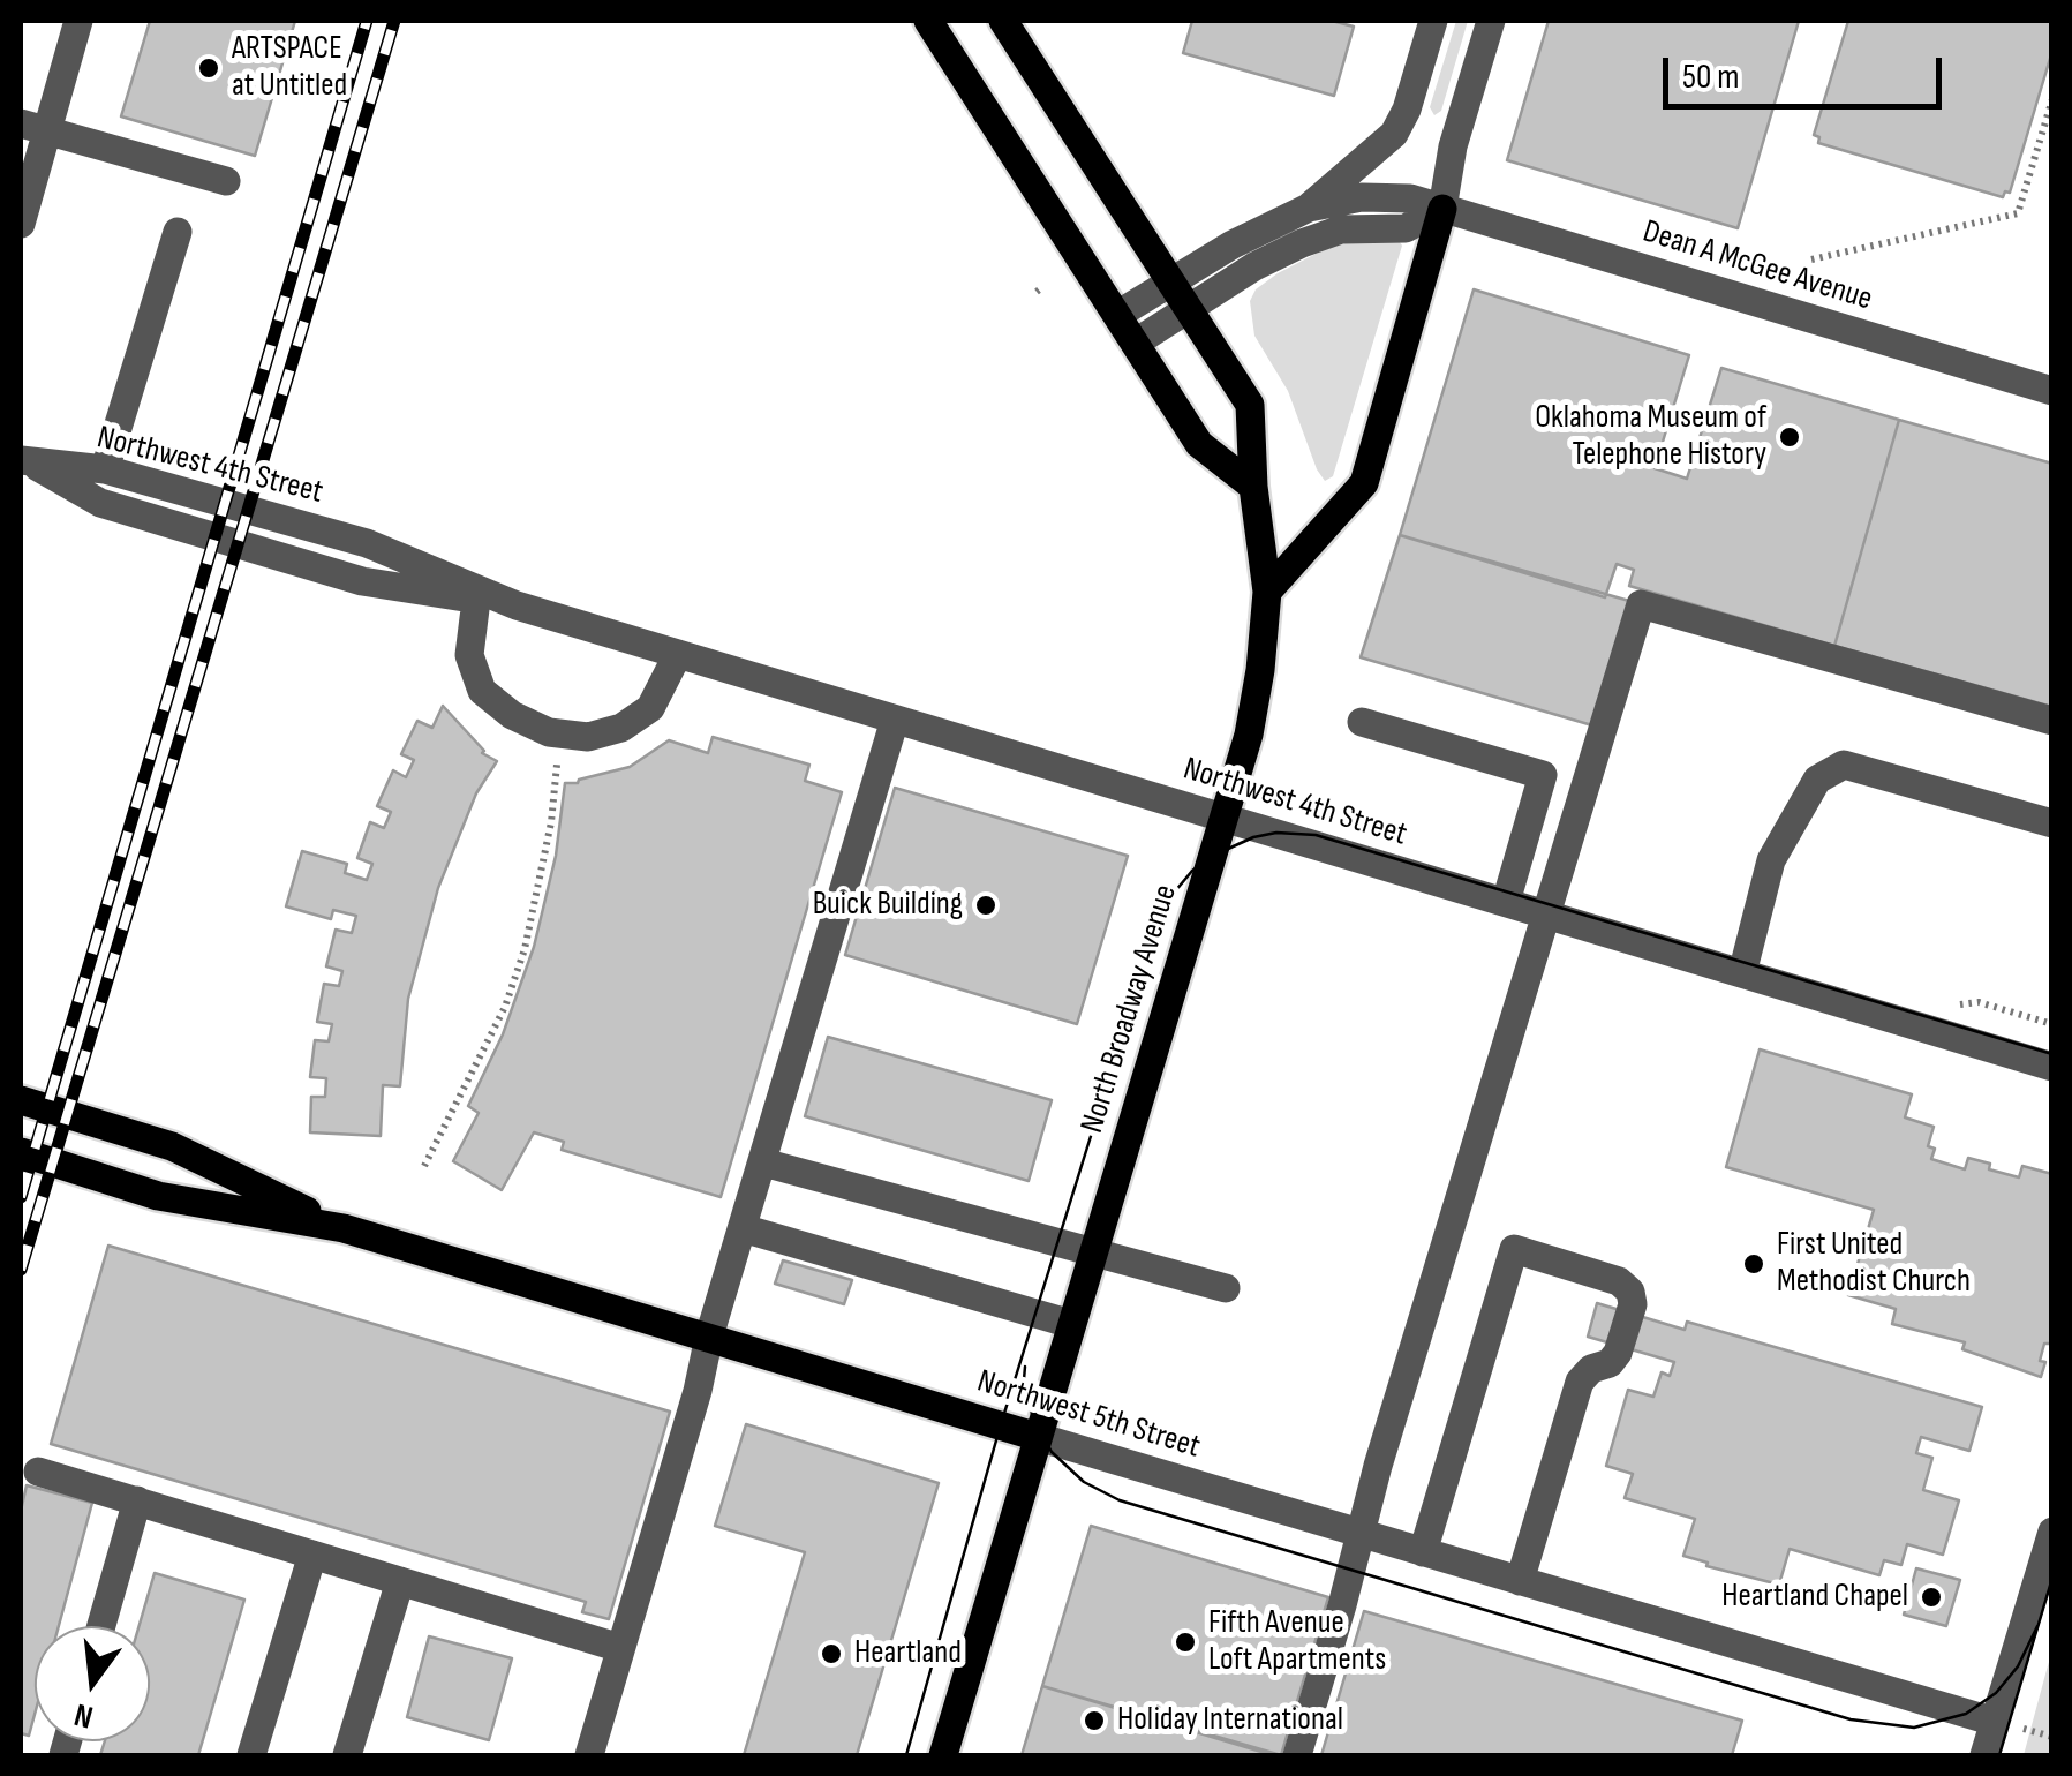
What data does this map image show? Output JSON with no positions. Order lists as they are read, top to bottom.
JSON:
{
  "streets": {
    "main road": ["North Broadway Avenue", "Northwest 5th Street"],
    "street": ["Dean A McGee Avenue", "Northwest 4th Street"]
  },
  "crossings": [
    ["Dean A McGee Avenue", "North Broadway Avenue"],
    ["Northwest 4th Street", "North Broadway Avenue"],
    ["North Broadway Avenue", "Northwest 5th Street"]
  ],
  "places": [
    "ARTSPACE at Untitled",
    "Oklahoma Museum of Telephone History",
    "Buick Building",
    "First United Methodist Church",
    "Heartland Chapel",
    "Fifth Avenue Loft Apartments",
    "Heartland",
    "Holiday International"
  ],
  "scale_bar": "50 m",
  "north": "bottom"
}
